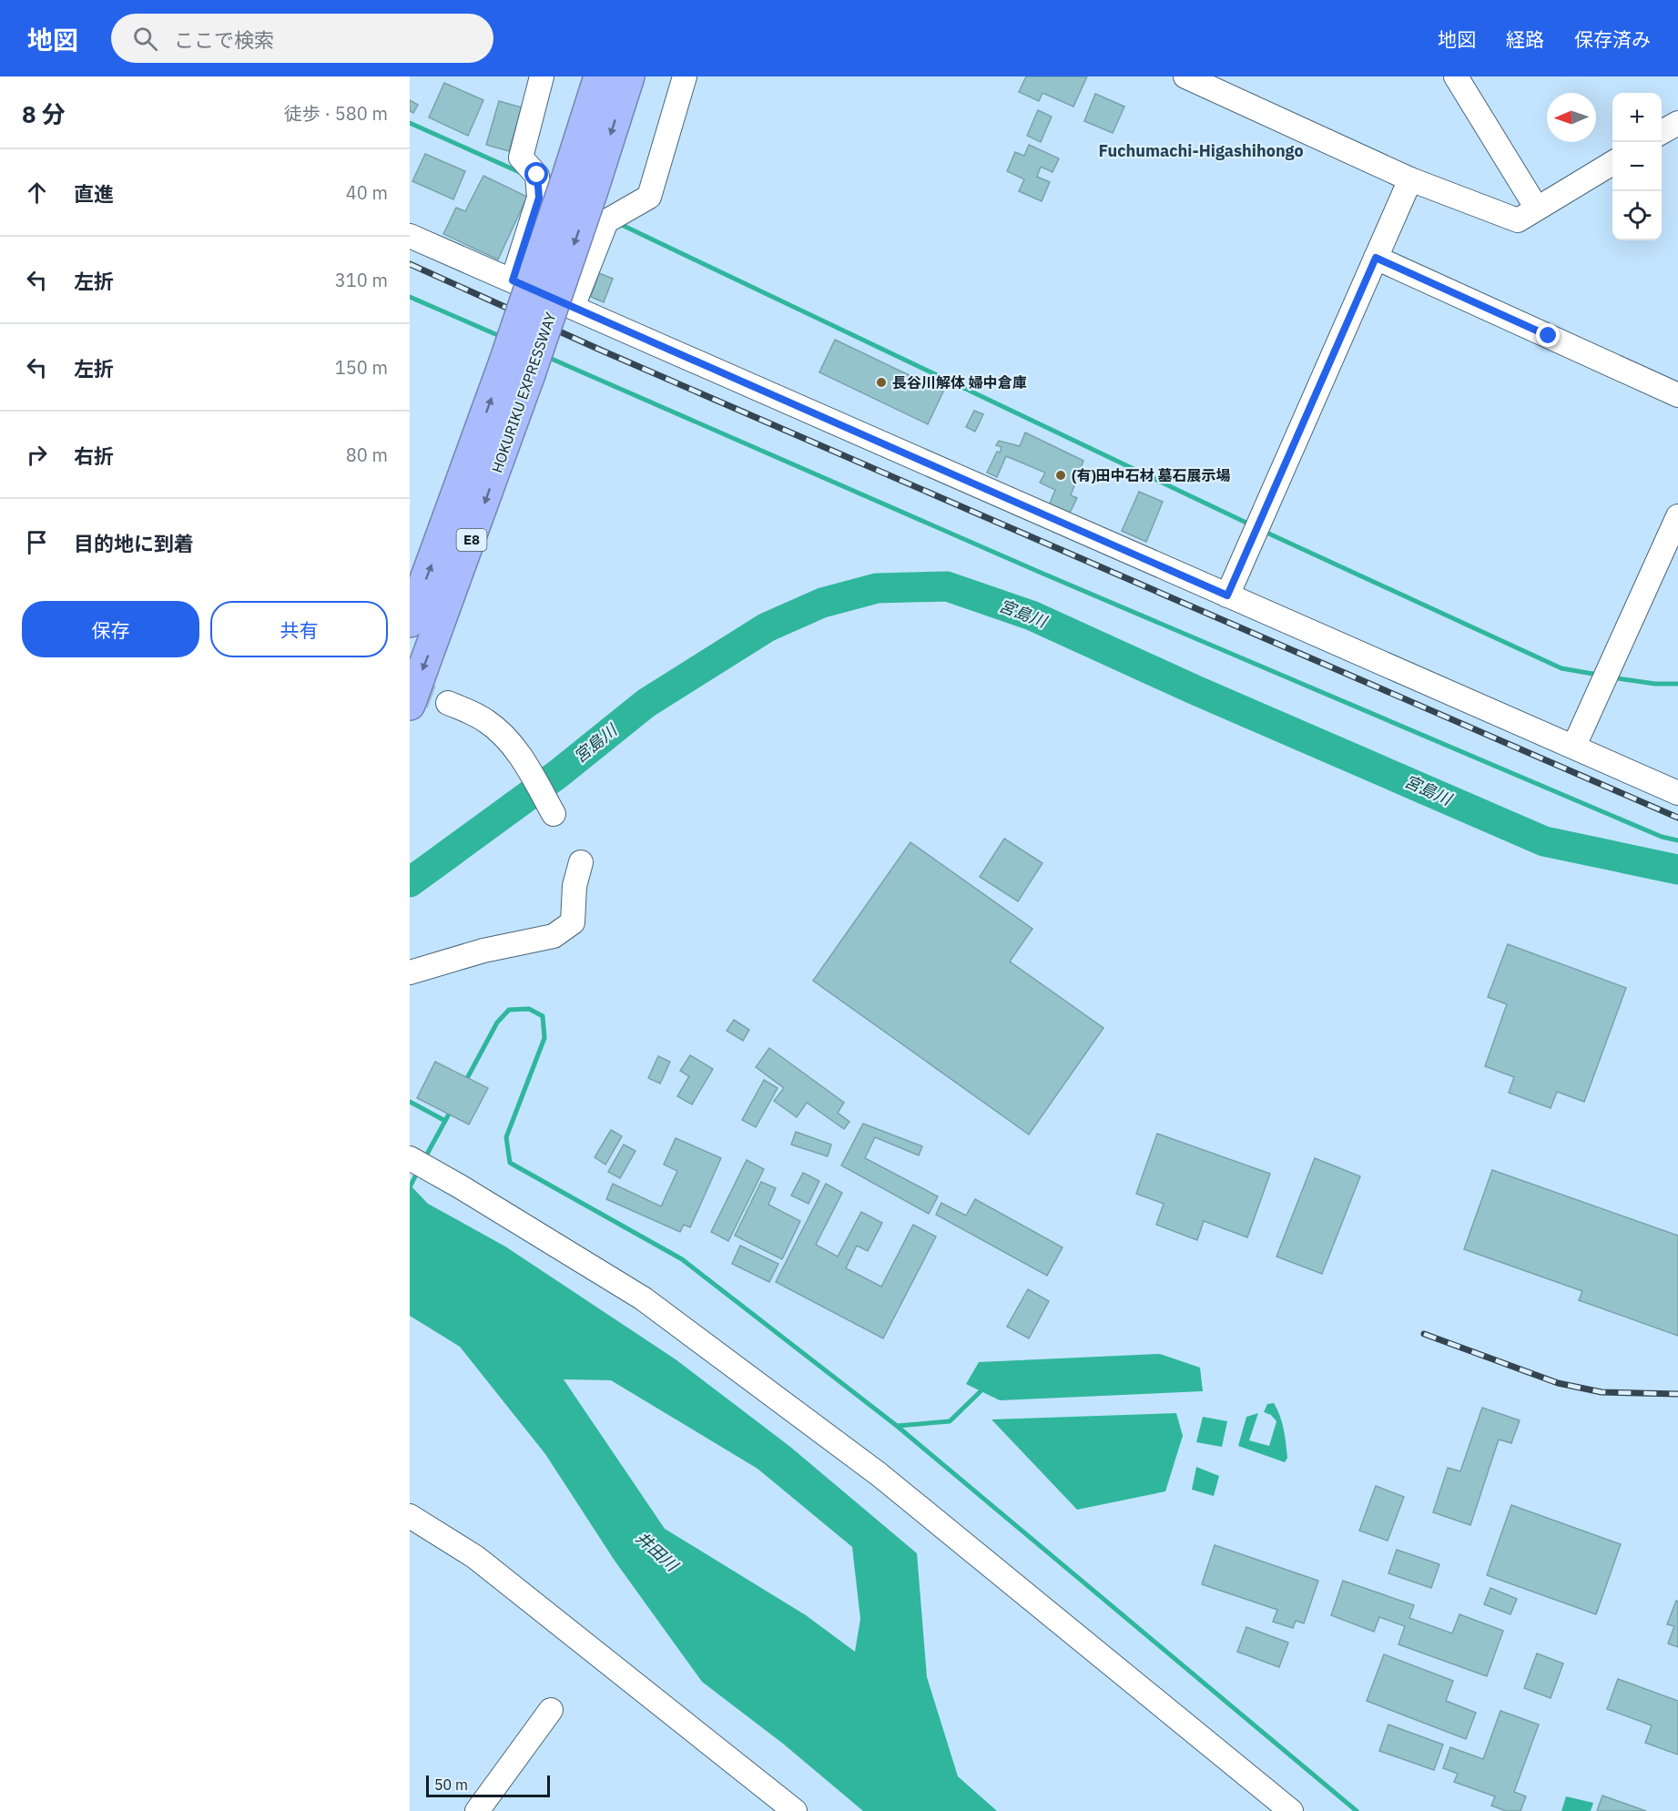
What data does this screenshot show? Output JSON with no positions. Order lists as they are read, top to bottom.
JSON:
{
  "streets": {
    "highway": ["HOKURIKU EXPRESSWAY", "E8"]
  },
  "districts": ["Fuchumachi-Higashihongo"],
  "water": ["宮島川", "井田川"],
  "places": ["長谷川解体 婦中倉庫", "(有)田中石材 墓石展示場"],
  "scale_bar": "50 m",
  "north": "left",
  "page": {
    "header": "地図",
    "search": "ここで検索",
    "nav": ["地図", "経路", "保存済み"],
    "heading": ["8 分", "徒歩 · 580 m"],
    "map_buttons": ["+", "−"],
    "list": [
      ["直進", "40 m"],
      ["左折", "310 m"],
      ["左折", "150 m"],
      ["右折", "80 m"],
      "目的地に到着"
    ],
    "buttons": ["保存", "共有"],
    "scale": "50 m"
  }
}
